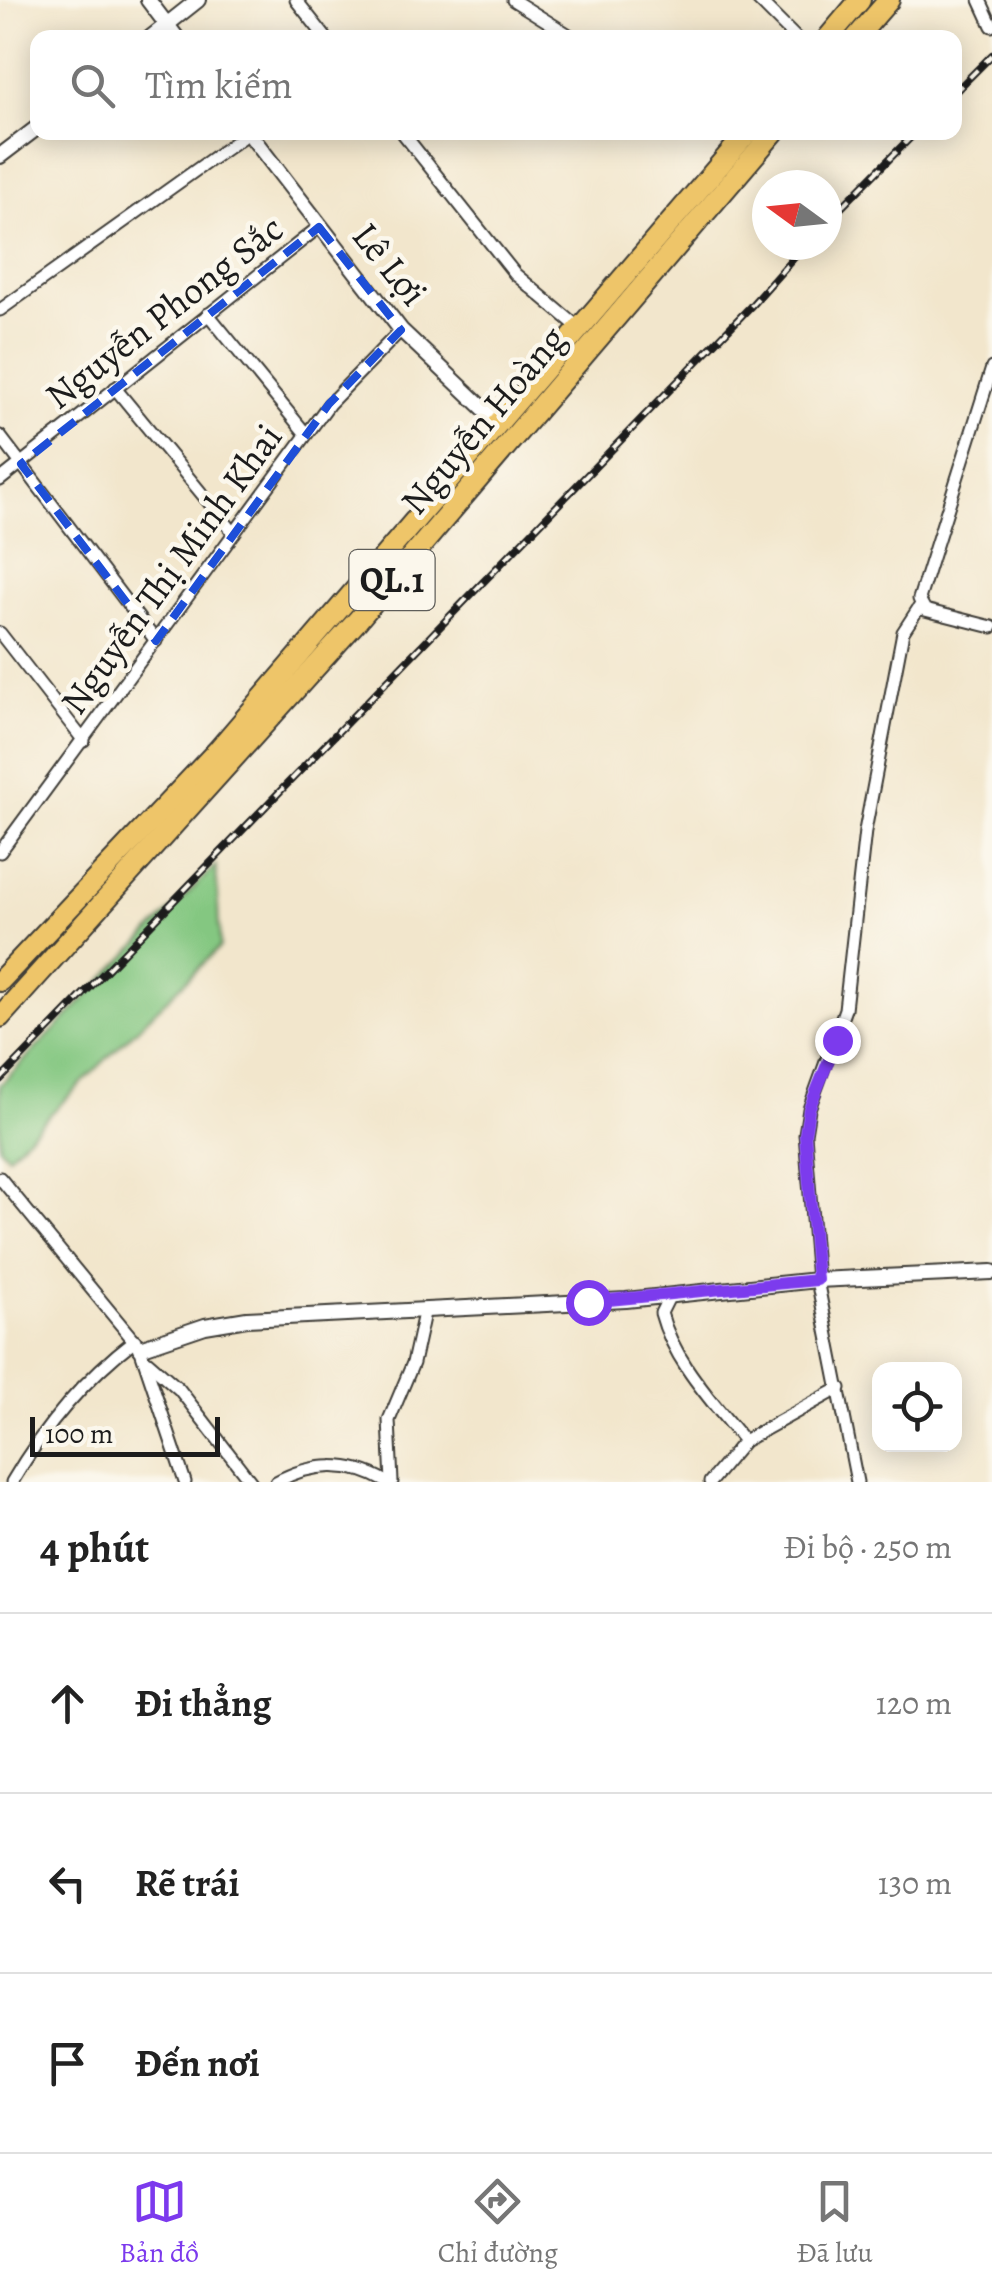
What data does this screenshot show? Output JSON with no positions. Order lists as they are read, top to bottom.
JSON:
{
  "streets": {
    "highway": ["Nguyễn Hoàng", "QL.1"],
    "street": ["Lê Lợi", "Nguyễn Phong Sắc", "Nguyễn Thị Minh Khai"]
  },
  "crossings": [
    ["Lê Lợi", "Nguyễn Phong Sắc"],
    ["Lê Lợi", "Nguyễn Hoàng"],
    ["Lê Lợi", "Nguyễn Thị Minh Khai"]
  ],
  "scale_bar": "100 m",
  "north": "left",
  "page": {
    "search": "Tìm kiếm",
    "scale": "100 m",
    "heading": ["4 phút", "Đi bộ · 250 m"],
    "list": [
      ["Đi thẳng", "120 m"],
      ["Rẽ trái", "130 m"],
      "Đến nơi"
    ],
    "nav": ["Bản đồ", "Chỉ đường", "Đã lưu"]
  }
}
